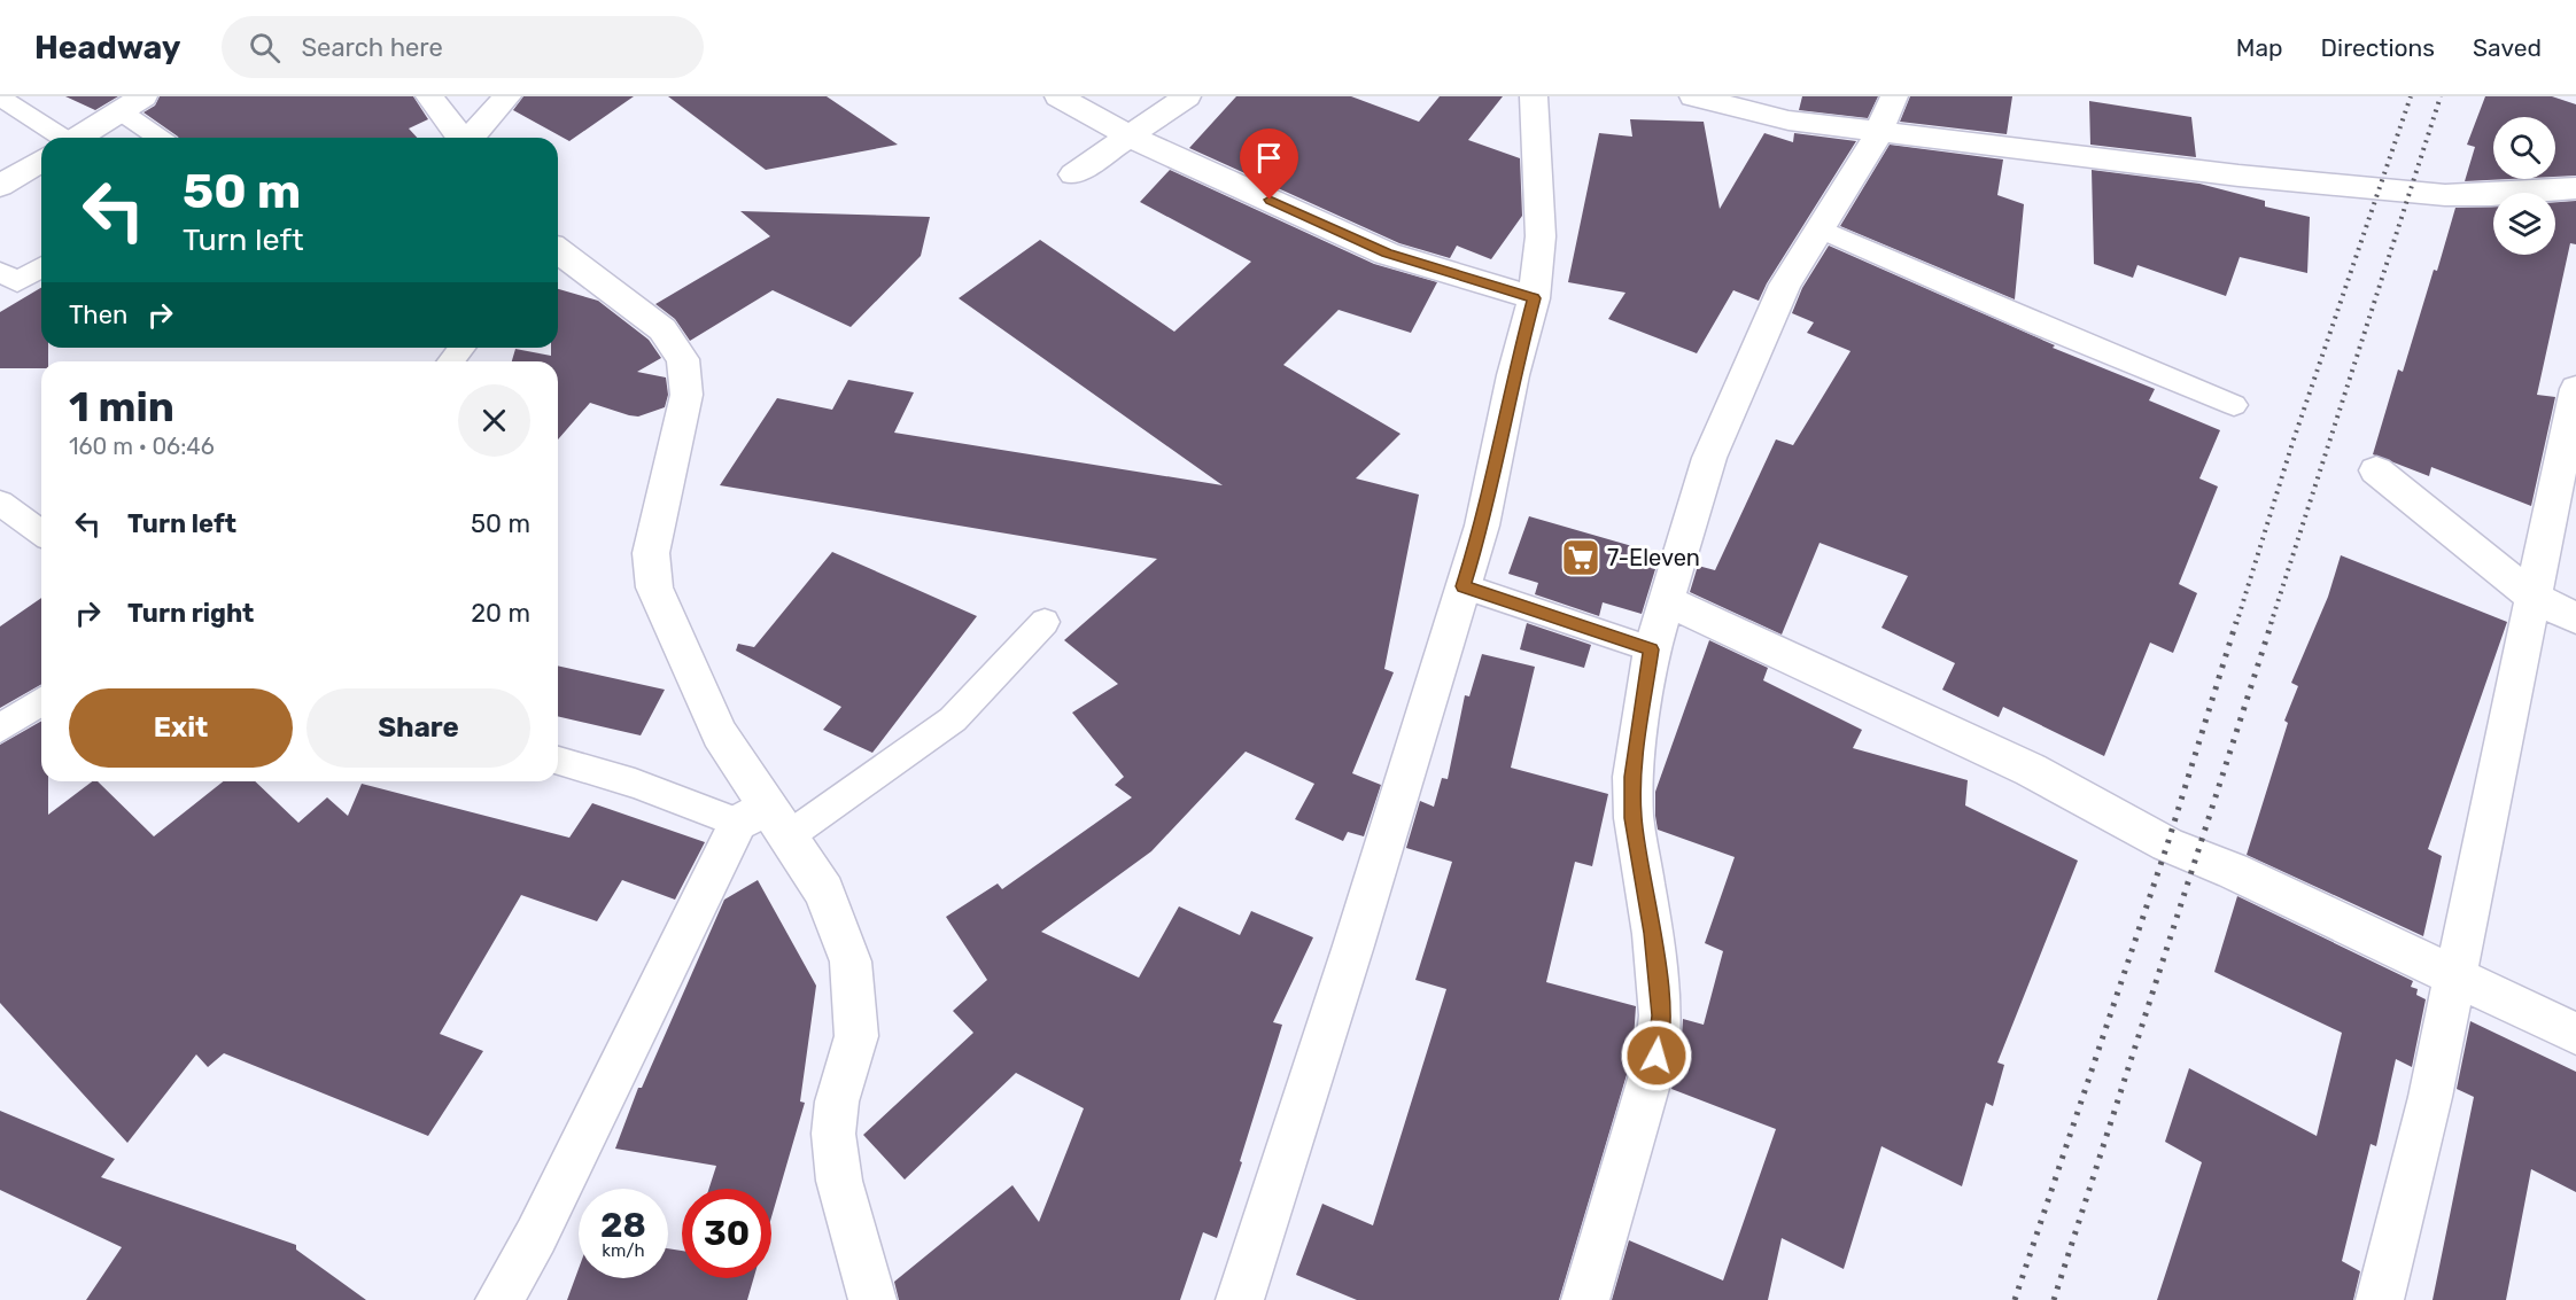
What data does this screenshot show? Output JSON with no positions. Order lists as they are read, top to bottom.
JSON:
{
  "places": {
    "supermarket": ["7-Eleven"]
  },
  "page": {
    "header": "Headway",
    "search": "Search here",
    "nav": ["Map", "Directions", "Saved"],
    "turn": ["50 m", "Turn left"],
    "then": "Then",
    "heading": ["1 min", "160 m · 06:46"],
    "list": [
      {
        "name": "Turn left",
        "value": "50 m"
      },
      {
        "name": "Turn right",
        "value": "20 m"
      }
    ],
    "buttons": ["Exit", "Share"],
    "speed": "28 km/h",
    "limit": "30"
  }
}
